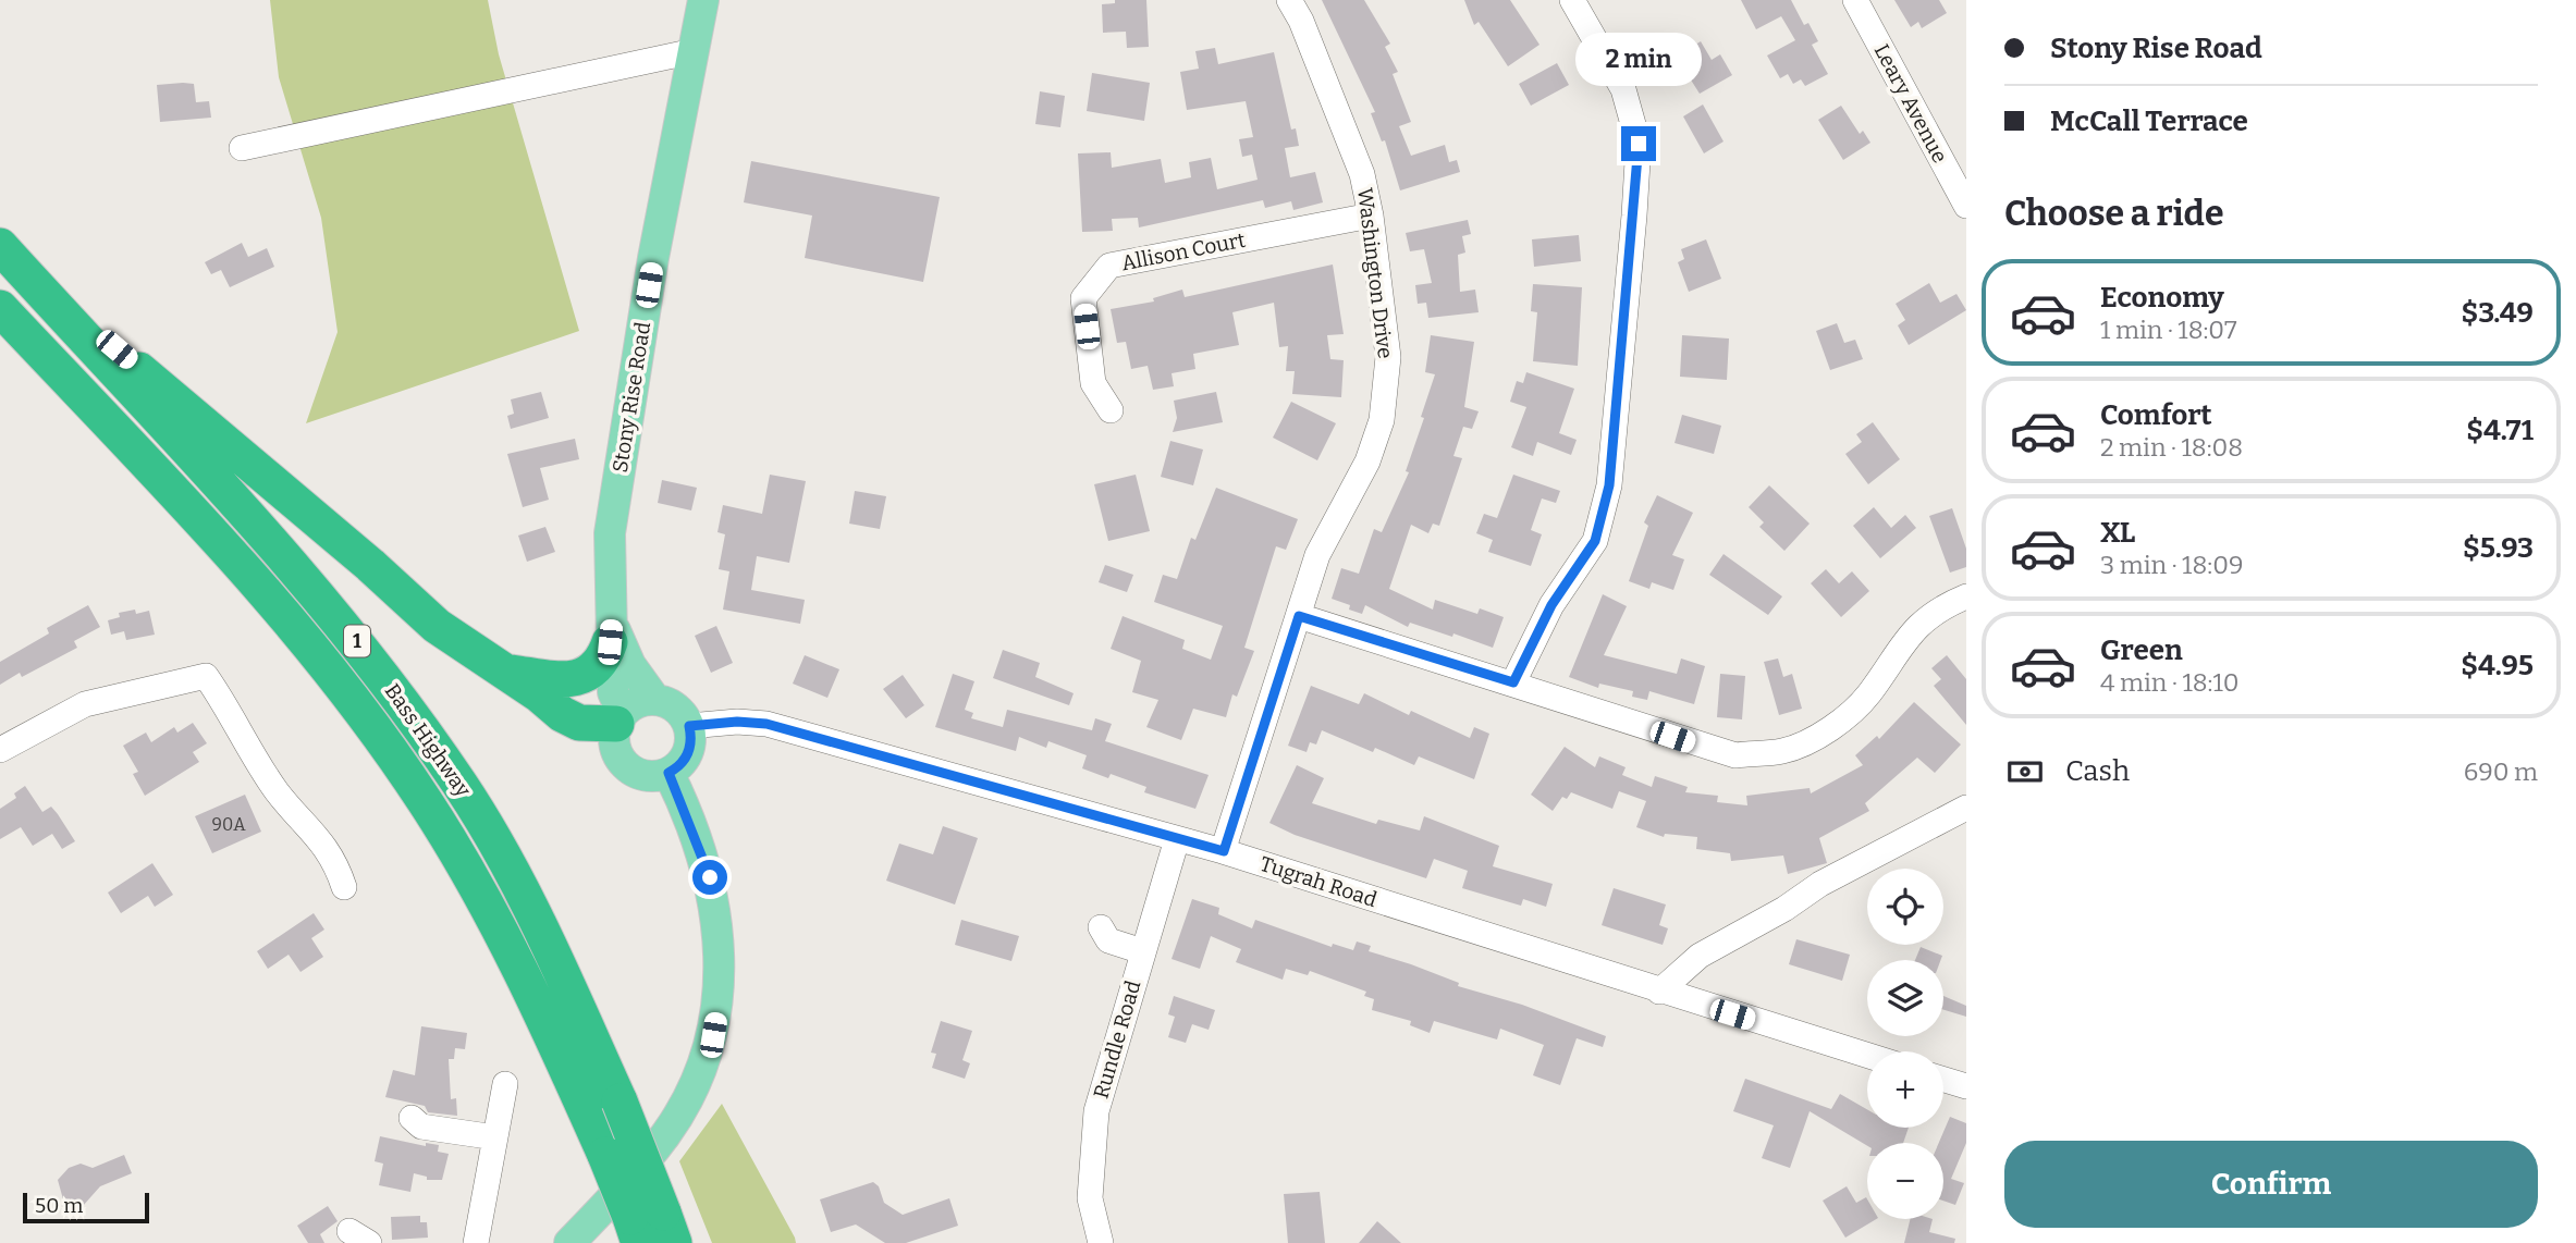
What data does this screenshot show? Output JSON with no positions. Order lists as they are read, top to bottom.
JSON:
{
  "streets": {
    "highway": ["1", "Bass Highway"],
    "main road": ["Stony Rise Road"],
    "street": [
      "Leary Avenue",
      "Allison Court",
      "Washington Drive",
      "Tugrah Road",
      "Rundle Road"
    ]
  },
  "crossings": [
    ["Allison Court", "Washington Drive"],
    ["Washington Drive", "Tugrah Road"],
    ["Stony Rise Road", "Tugrah Road"],
    ["Tugrah Road", "Rundle Road"]
  ],
  "house_numbers": ["90A"],
  "scale_bar": "50 m",
  "page": {
    "banner": ["Stony Rise Road", "McCall Terrace"],
    "bubble": "2 min",
    "heading": "Choose a ride",
    "list": [
      {
        "name": "Economy",
        "note": "1 min · 18:07",
        "value": "$3.49"
      },
      {
        "name": "Comfort",
        "note": "2 min · 18:08",
        "value": "$4.71"
      },
      {
        "name": "XL",
        "note": "3 min · 18:09",
        "value": "$5.93"
      },
      {
        "name": "Green",
        "note": "4 min · 18:10",
        "value": "$4.95"
      }
    ],
    "pay": ["Cash", "690 m"],
    "map_buttons": ["+", "−"],
    "buttons": "Confirm",
    "scale": "50 m"
  }
}
